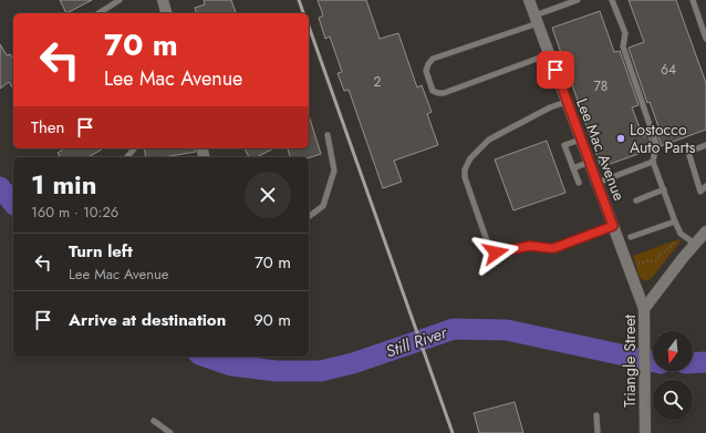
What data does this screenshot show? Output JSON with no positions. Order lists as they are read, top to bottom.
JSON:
{
  "streets": {
    "street": ["Lee Mac Avenue", "Triangle Street"]
  },
  "crossings": [
    ["Lee Mac Avenue", "Triangle Street"]
  ],
  "water": ["Still River"],
  "places": ["Lostocco Auto Parts"],
  "house_numbers": ["64", "2", "78"],
  "north": "bottom",
  "page": {
    "turn": ["70 m", "Lee Mac Avenue"],
    "then": "Then",
    "heading": ["1 min", "160 m · 10:26"],
    "list": [
      {
        "name": "Turn left",
        "note": "Lee Mac Avenue",
        "value": "70 m"
      },
      {
        "name": "Arrive at destination",
        "value": "90 m"
      }
    ]
  }
}
